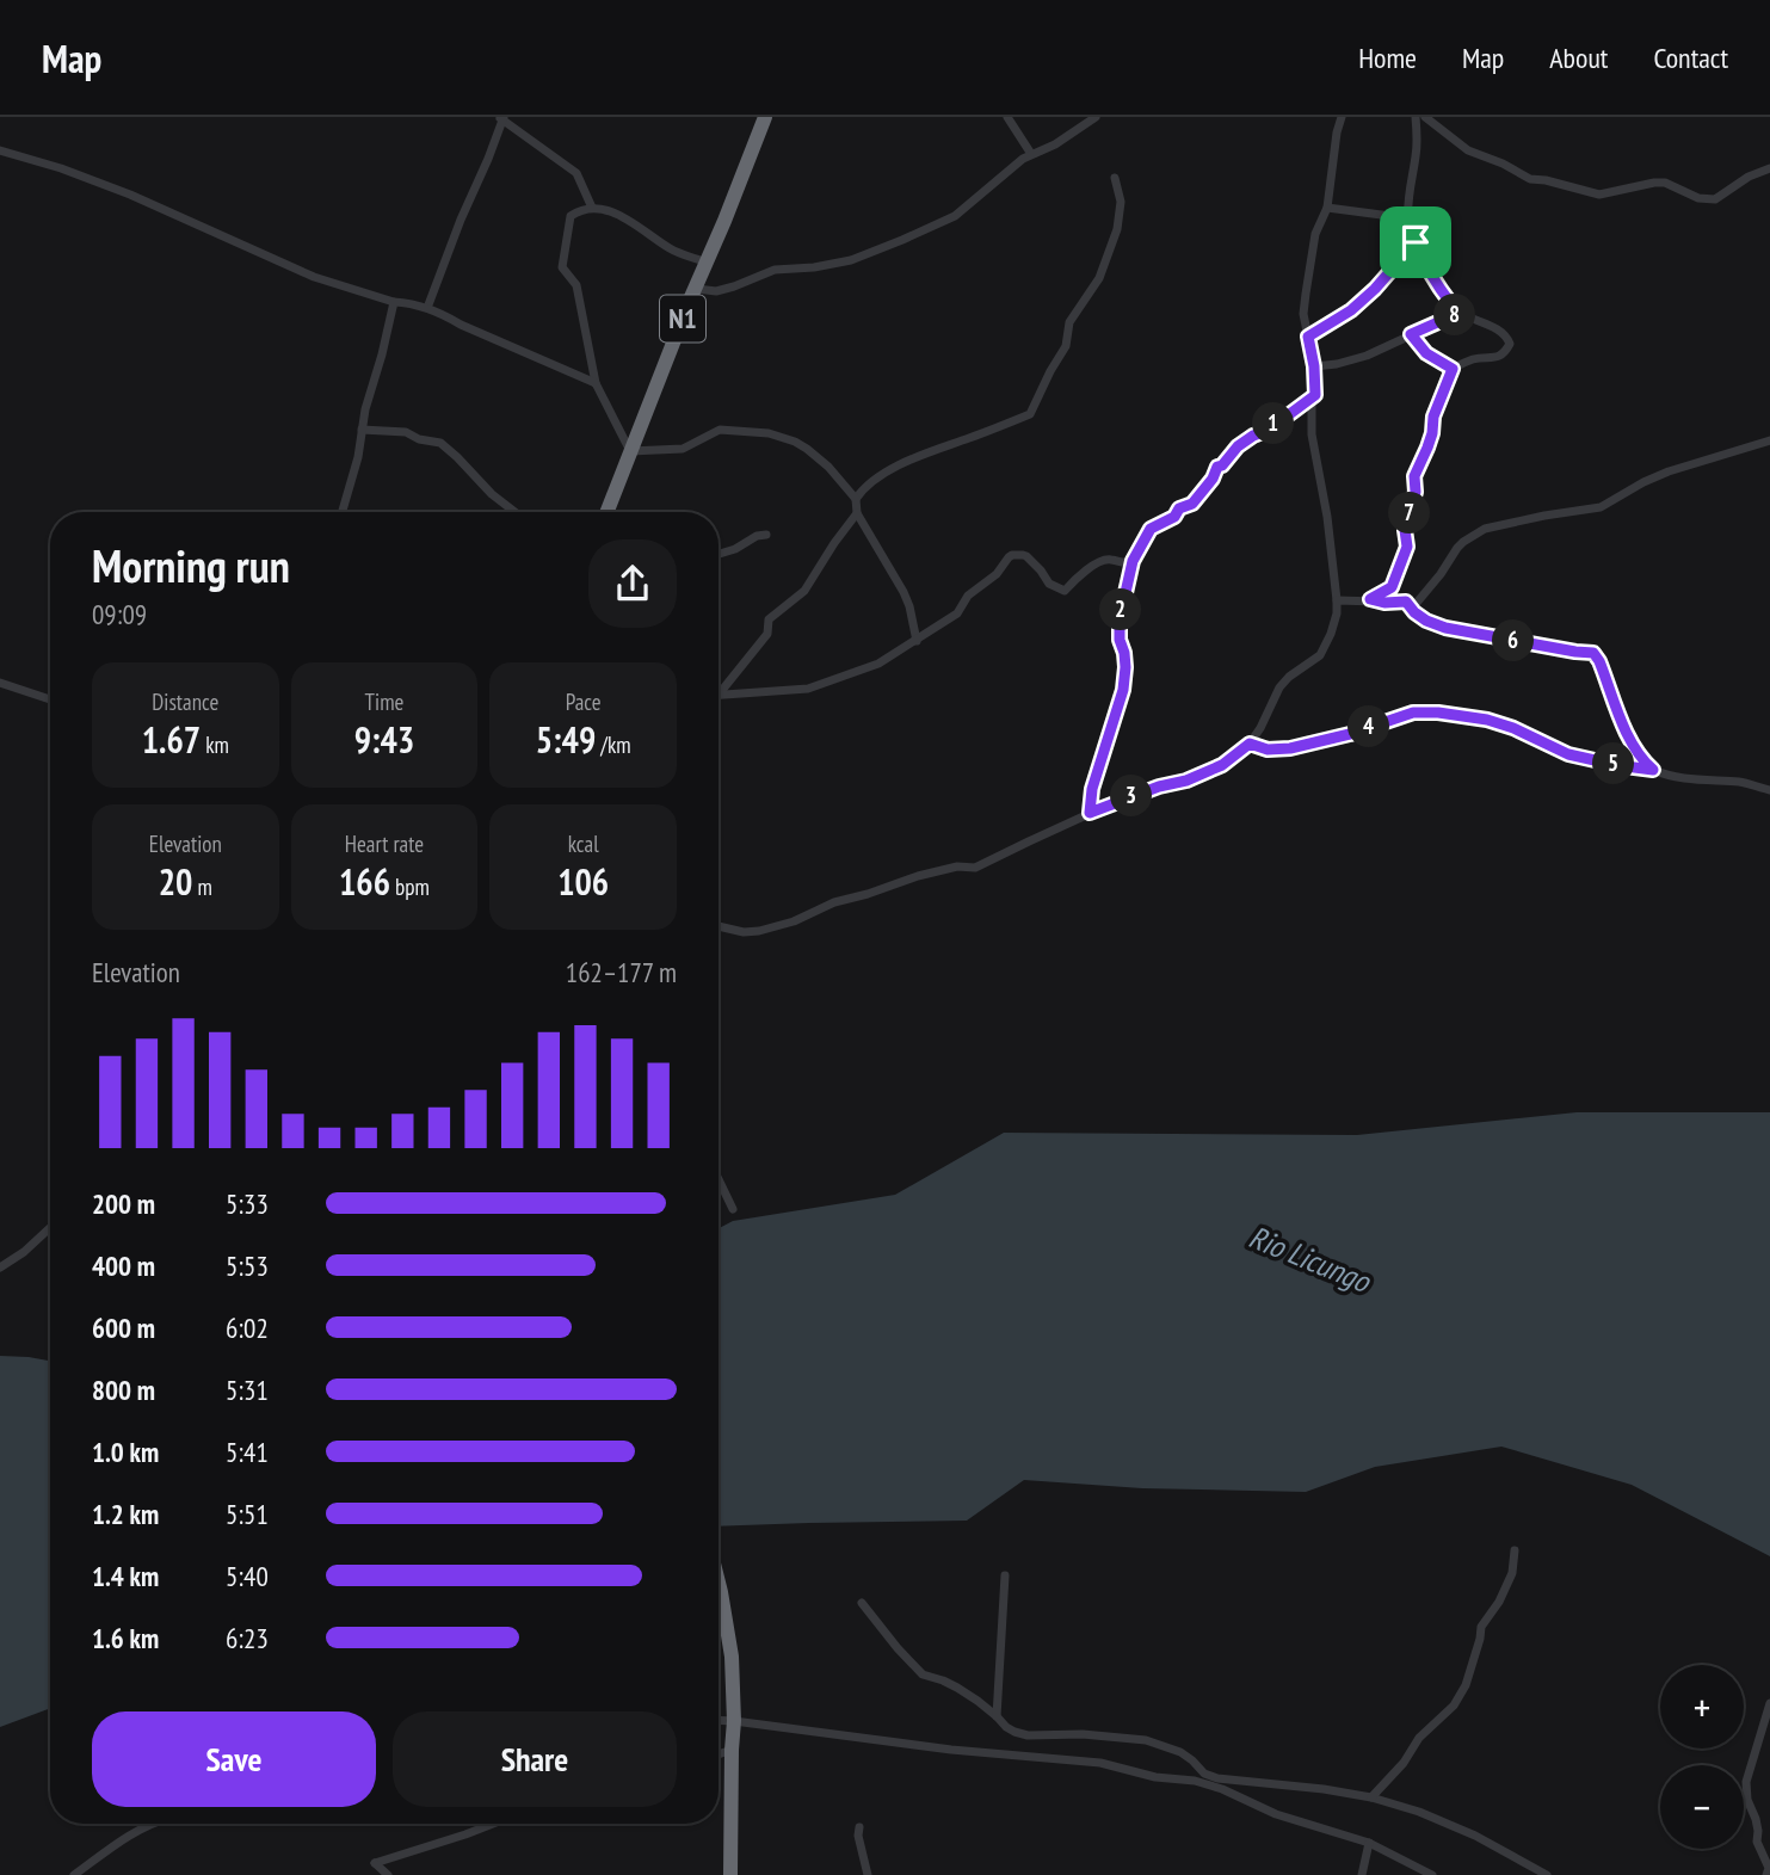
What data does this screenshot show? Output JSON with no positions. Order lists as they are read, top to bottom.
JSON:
{
  "streets": {
    "highway": ["N1"]
  },
  "water": ["Rio Licungo"],
  "page": {
    "header": "Map",
    "nav": [
      "Home",
      "Map",
      "About",
      "Contact"
    ],
    "pins": [
      "8",
      "1",
      "7",
      "2",
      "6",
      "4",
      "5",
      "3"
    ],
    "heading": ["Morning run", "09:09"],
    "stats": [
      ["Distance", "1.67 km"],
      ["Time", "9:43"],
      ["Pace", "5:49 /km"],
      ["Elevation", "20 m"],
      ["Heart rate", "166 bpm"],
      ["kcal", "106"]
    ],
    "chart": ["Elevation", "162–177 m"],
    "list": [
      {
        "name": "200 m",
        "note": "5:33"
      },
      {
        "name": "400 m",
        "note": "5:53"
      },
      {
        "name": "600 m",
        "note": "6:02"
      },
      {
        "name": "800 m",
        "note": "5:31"
      },
      {
        "name": "1.0 km",
        "note": "5:41"
      },
      {
        "name": "1.2 km",
        "note": "5:51"
      },
      {
        "name": "1.4 km",
        "note": "5:40"
      },
      {
        "name": "1.6 km",
        "note": "6:23"
      }
    ],
    "map_buttons": ["+", "−"],
    "buttons": ["Save", "Share"]
  }
}
